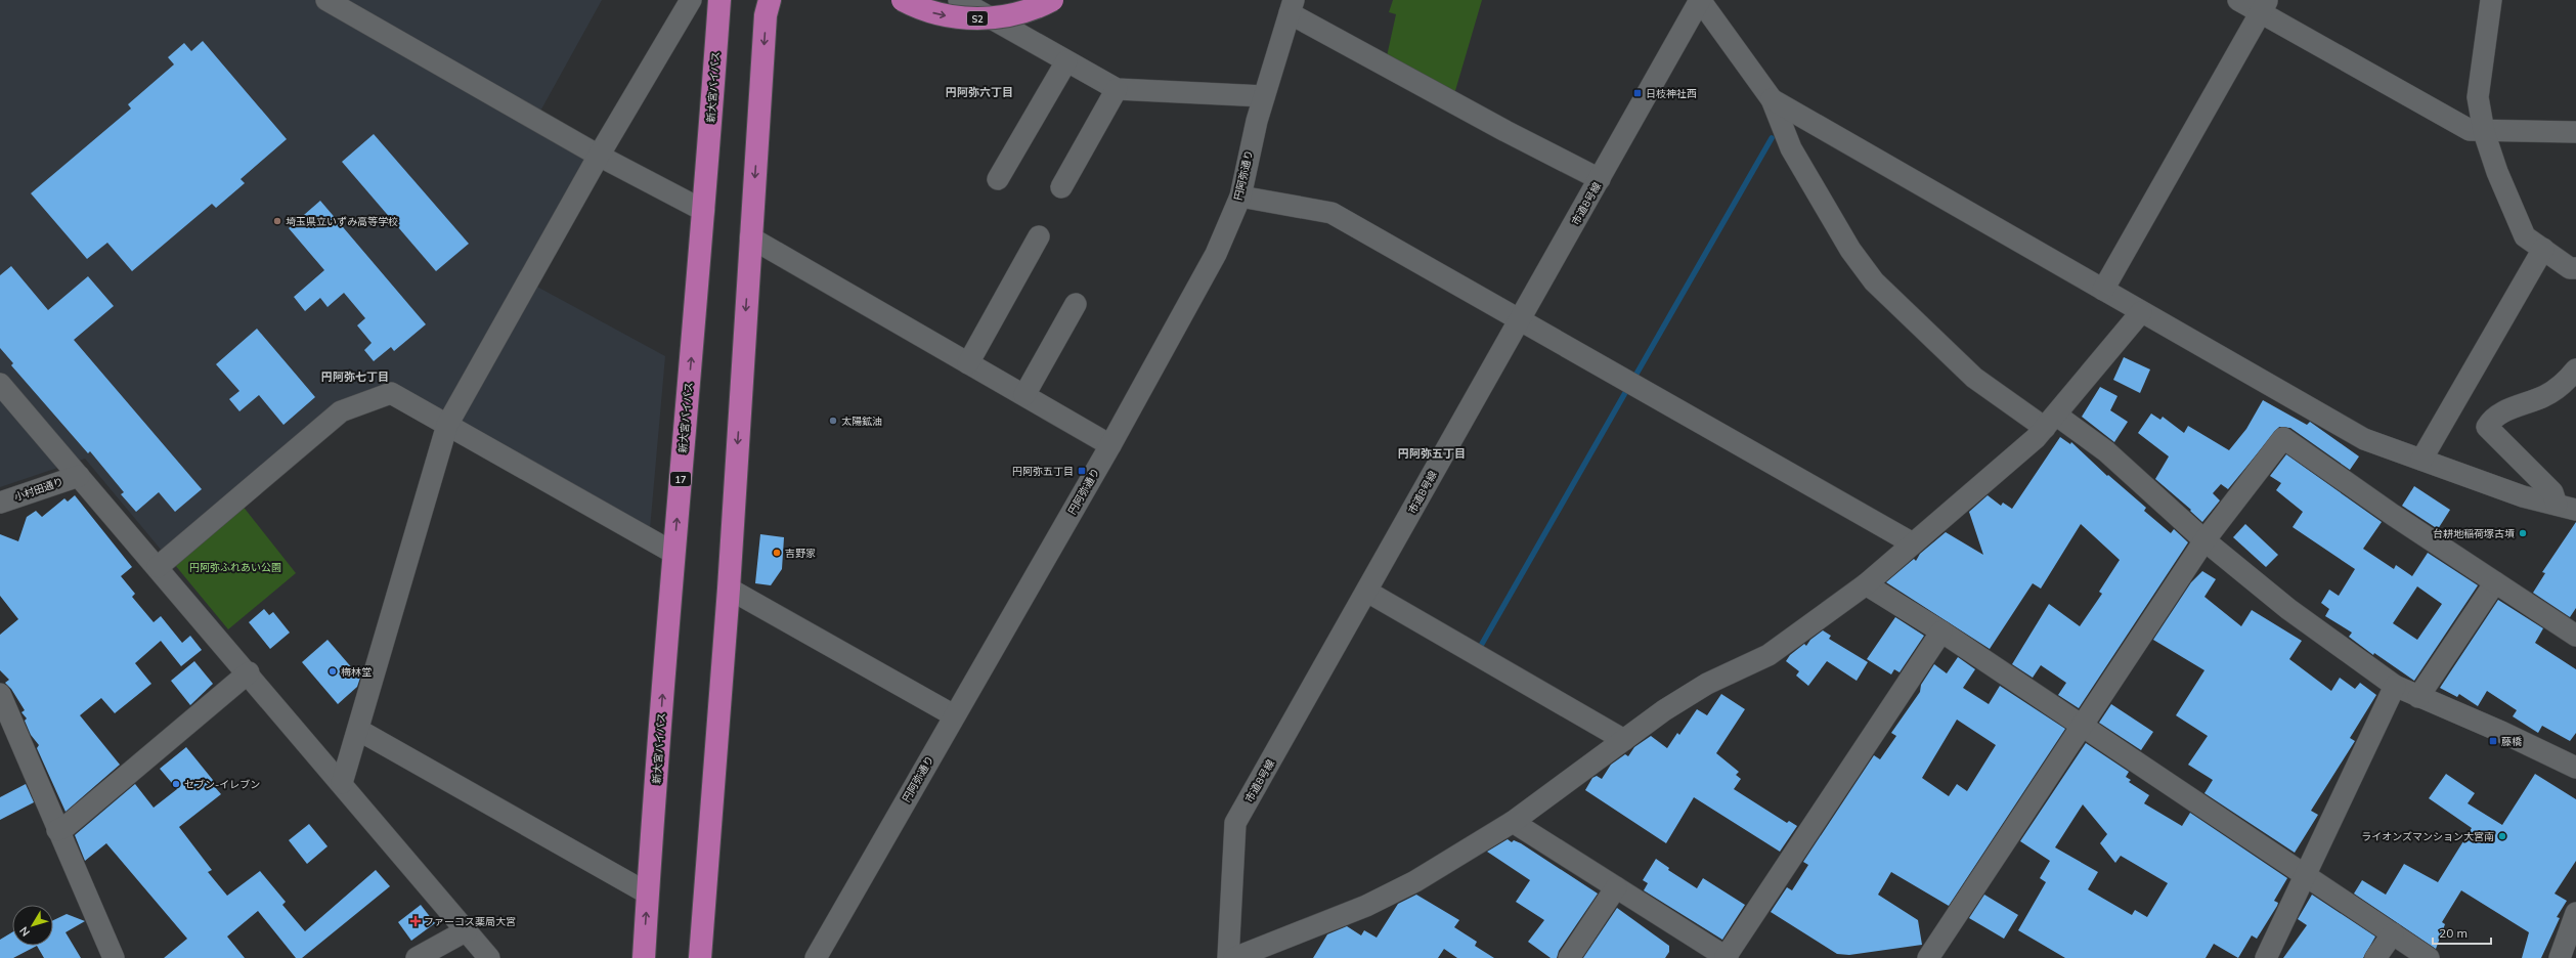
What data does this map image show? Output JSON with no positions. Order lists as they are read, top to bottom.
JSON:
{
  "streets": {
    "highway": ["S2", "新大宮バイパス", "17"],
    "street": ["円阿弥通り", "市道8号線", "小村田通り"]
  },
  "districts": ["円阿弥六丁目", "円阿弥七丁目", "円阿弥五丁目"],
  "parks": ["円阿弥ふれあい公園"],
  "places": {
    "transit": ["日枝神社西", "円阿弥五丁目", "藤橋"],
    "other": [
      "埼玉県立いずみ高等学校",
      "太陽鉱油",
      "台耕地稲荷塚古墳",
      "吉野家",
      "梅林堂",
      "セブン-イレブン",
      "ライオンズマンション大宮南"
    ],
    "health": ["ファーコス薬局大宮"]
  },
  "scale_bar": "20 m",
  "north": "bottom left"
}
